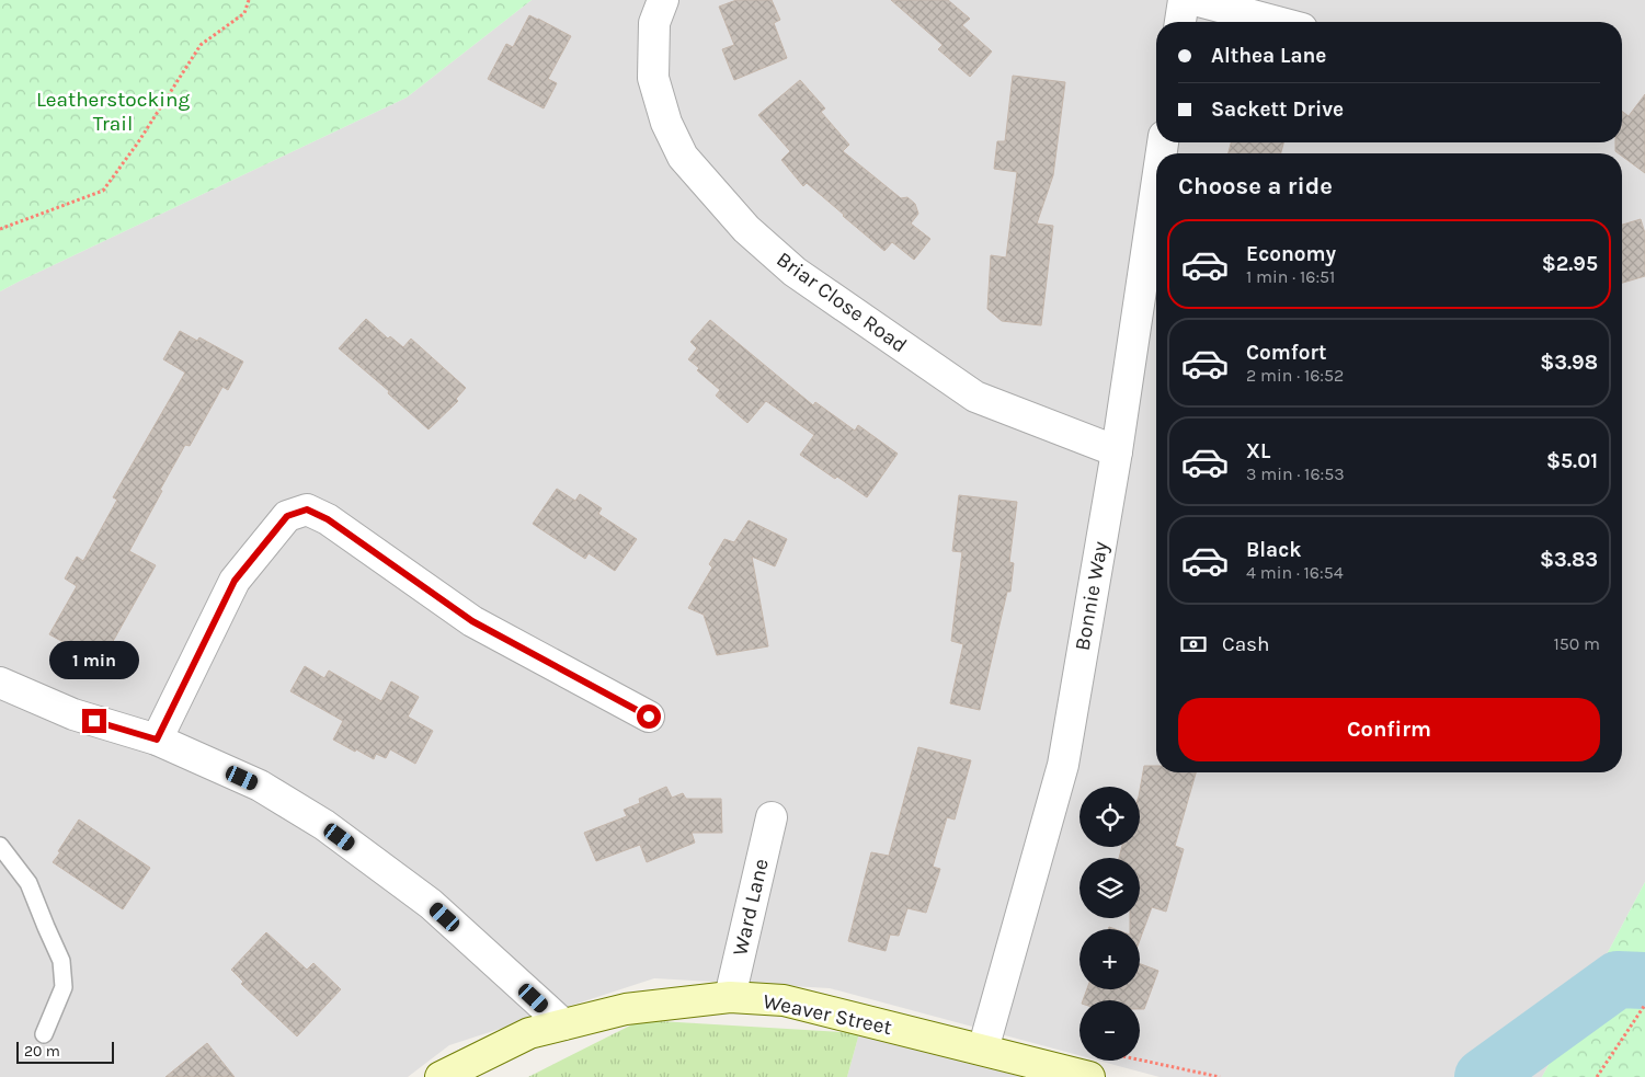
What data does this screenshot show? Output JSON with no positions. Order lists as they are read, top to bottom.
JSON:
{
  "streets": {
    "main road": ["Weaver Street"],
    "street": ["Briar Close Road", "Bonnie Way", "Ward Lane"]
  },
  "crossings": [
    ["Briar Close Road", "Bonnie Way"],
    ["Bonnie Way", "Weaver Street"],
    ["Ward Lane", "Weaver Street"]
  ],
  "parks": ["Leatherstocking Trail"],
  "scale_bar": "20 m",
  "page": {
    "banner": ["Althea Lane", "Sackett Drive"],
    "heading": "Choose a ride",
    "list": [
      {
        "name": "Economy",
        "note": "1 min · 16:51",
        "value": "$2.95"
      },
      {
        "name": "Comfort",
        "note": "2 min · 16:52",
        "value": "$3.98"
      },
      {
        "name": "XL",
        "note": "3 min · 16:53",
        "value": "$5.01"
      },
      {
        "name": "Black",
        "note": "4 min · 16:54",
        "value": "$3.83"
      }
    ],
    "pay": ["Cash", "150 m"],
    "bubble": "1 min",
    "buttons": "Confirm",
    "map_buttons": ["+", "−"],
    "scale": "20 m"
  }
}
